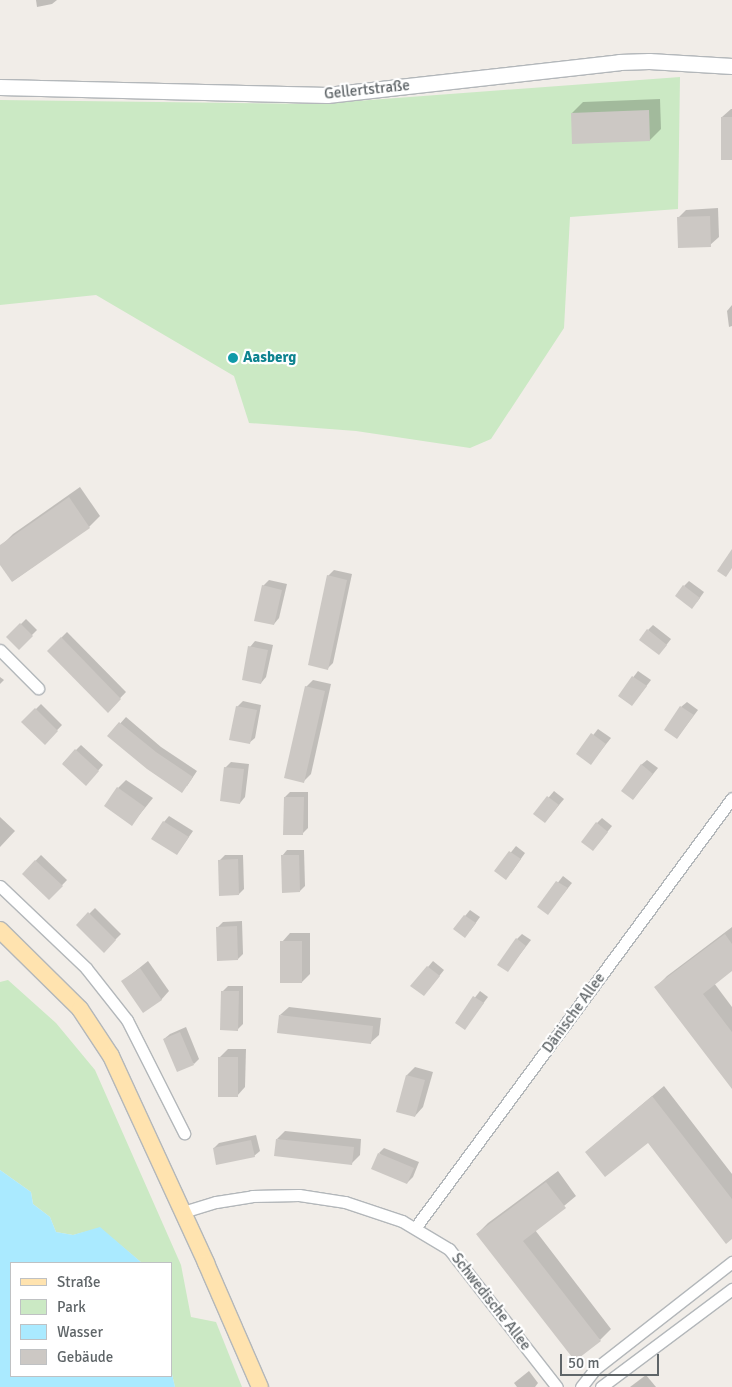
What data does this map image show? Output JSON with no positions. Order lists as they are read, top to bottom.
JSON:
{
  "streets": {
    "street": ["Gellertstraße", "Dänische Allee", "Schwedische Allee"]
  },
  "crossings": [
    ["Dänische Allee", "Schwedische Allee"]
  ],
  "places": ["Aasberg"],
  "legend": [
    "Straße",
    "Park",
    "Wasser",
    "Gebäude"
  ],
  "scale_bar": "50 m"
}
